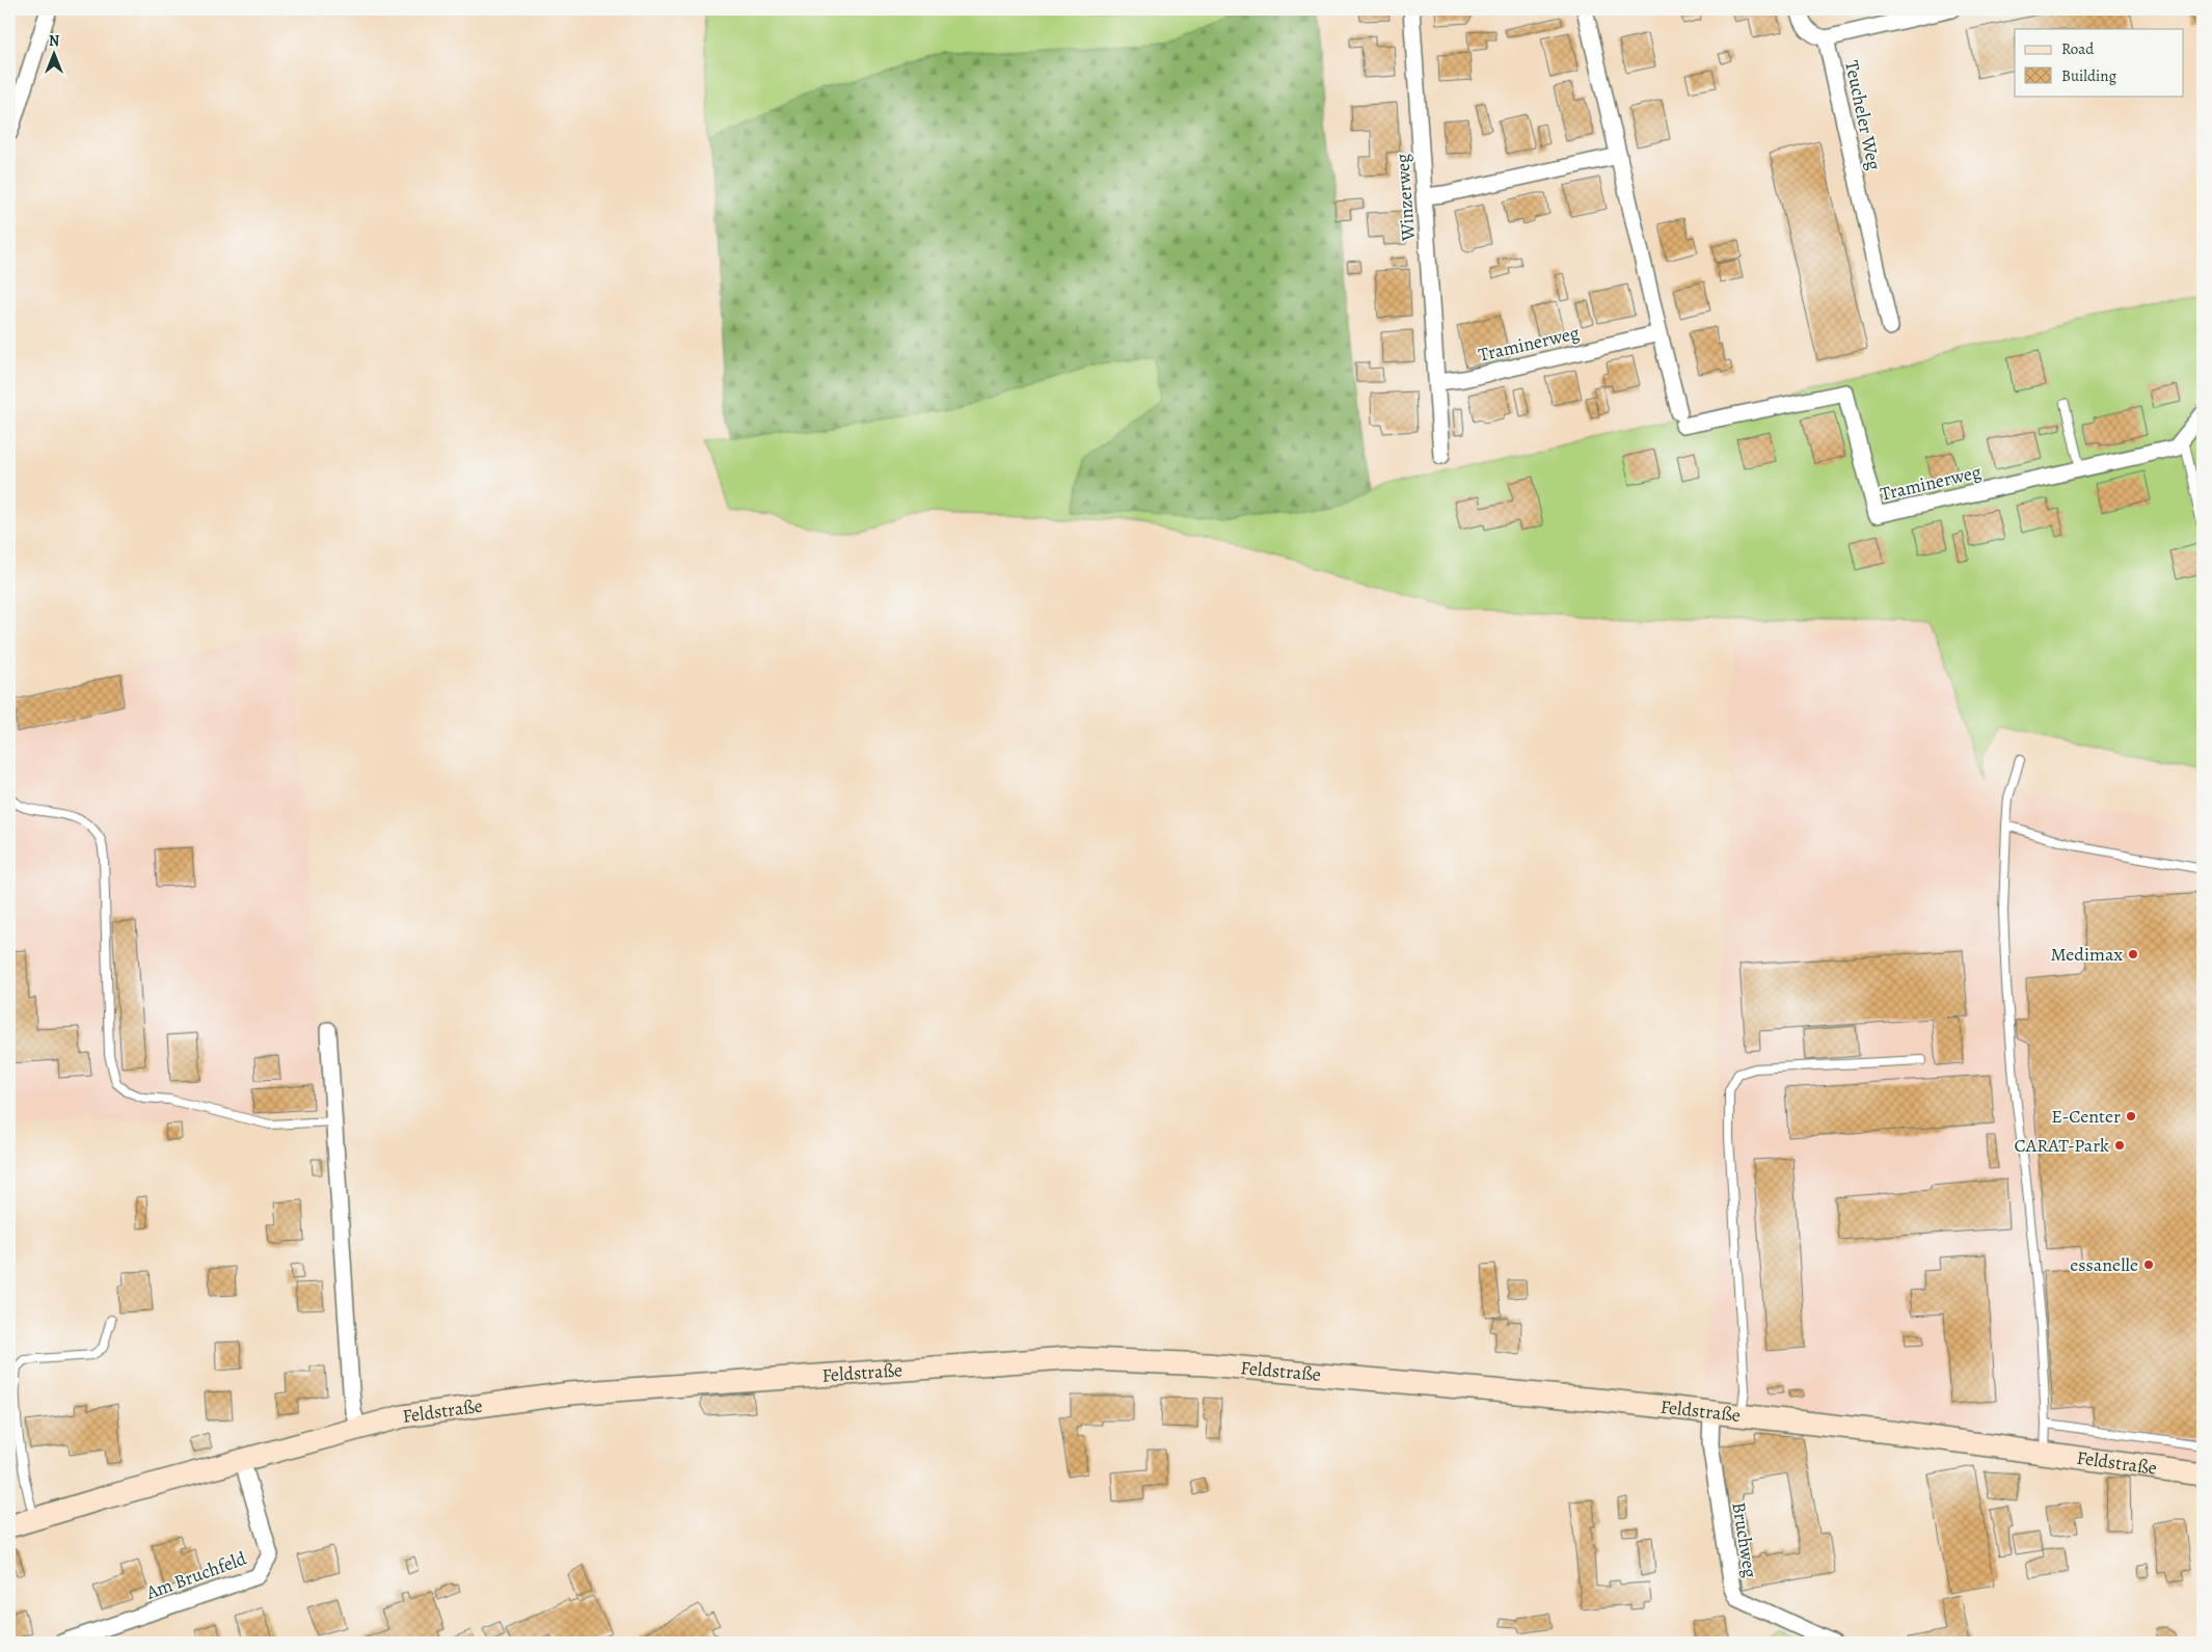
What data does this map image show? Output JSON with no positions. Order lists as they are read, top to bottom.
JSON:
{
  "streets": {
    "street": [
      "Teucheler Weg",
      "Winzerweg",
      "Traminerweg",
      "Feldstraße",
      "Bruchweg",
      "Am Bruchfeld"
    ]
  },
  "crossings": [
    ["Winzerweg", "Traminerweg"],
    ["Feldstraße", "Bruchweg"],
    ["Feldstraße", "Am Bruchfeld"]
  ],
  "places": [
    "Medimax",
    "E-Center",
    "CARAT-Park",
    "essanelle"
  ],
  "legend": ["Road", "Building"],
  "north": "top"
}
